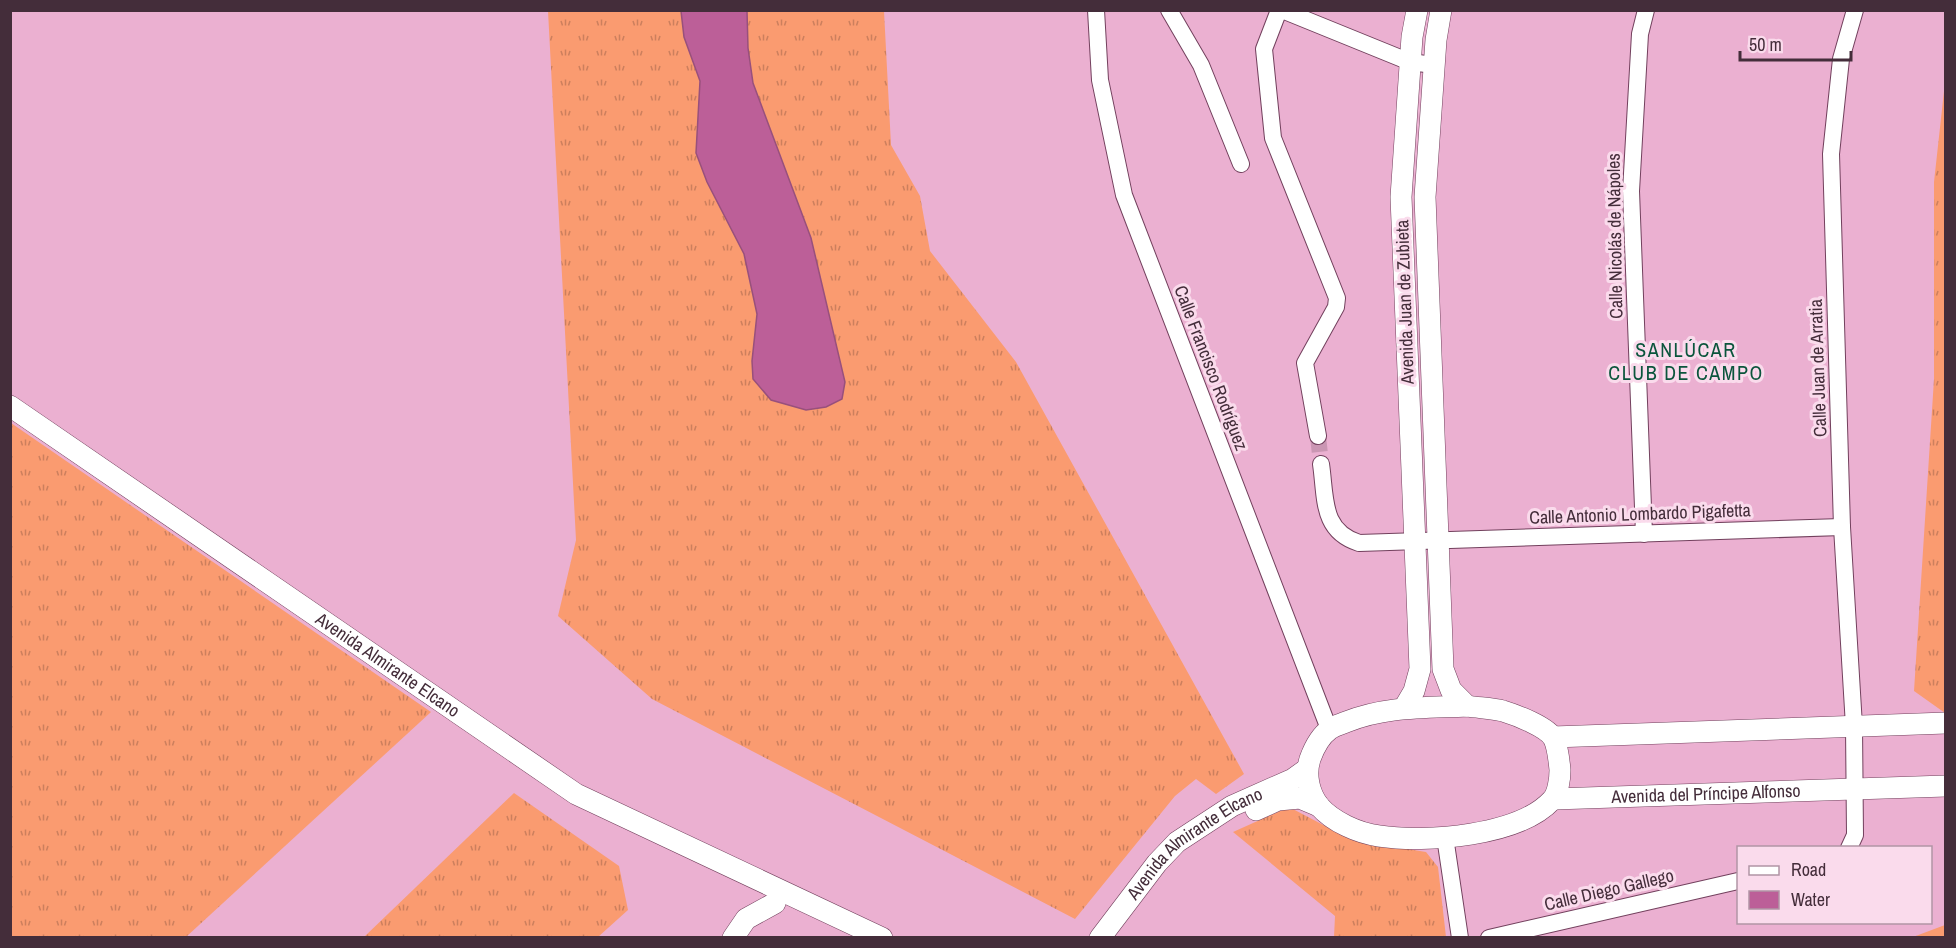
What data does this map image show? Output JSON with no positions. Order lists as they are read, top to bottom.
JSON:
{
  "streets": {
    "street": [
      "Calle Nicolás de Nápoles",
      "Avenida Juan de Zubieta",
      "Calle Francisco Rodríguez",
      "Calle Juan de Arratia",
      "Calle Antonio Lombardo Pigafetta",
      "Avenida Almirante Elcano",
      "Avenida del Príncipe Alfonso",
      "Calle Diego Gallego"
    ]
  },
  "crossings": [
    ["Calle Nicolás de Nápoles", "Calle Antonio Lombardo Pigafetta"],
    ["Avenida Juan de Zubieta", "Calle Antonio Lombardo Pigafetta"],
    ["Calle Juan de Arratia", "Calle Antonio Lombardo Pigafetta"]
  ],
  "districts": ["SANLÚCAR CLUB DE CAMPO"],
  "legend": ["Road", "Water"],
  "scale_bar": "50 m"
}
